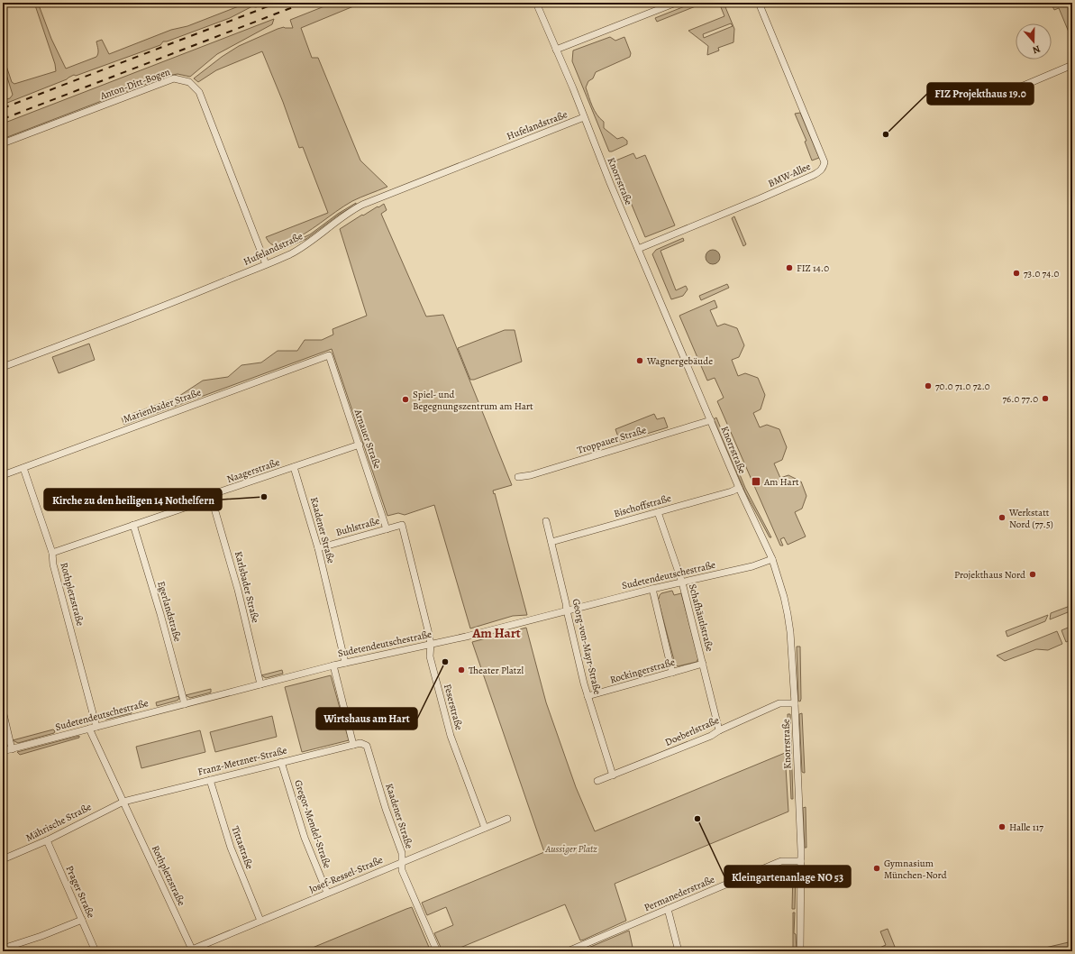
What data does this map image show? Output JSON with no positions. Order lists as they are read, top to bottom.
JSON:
{
  "streets": {
    "street": [
      "Anton-Ditt-Bogen",
      "Hufelandstraße",
      "BMW-Allee",
      "Knorrstraße",
      "Marienbader Straße",
      "Arnauer Straße",
      "Troppauer Straße",
      "Naagerstraße",
      "Bischoffstraße",
      "Buhlstraße",
      "Kaadener Straße",
      "Sudetendeutschestraße",
      "Karlsbader Straße",
      "Rothpletzstraße",
      "Egerlandstraße",
      "Schafhäutlstraße",
      "Georg-von-Mayr-Straße",
      "Rockingerstraße",
      "Feserstraße",
      "Doeberlstraße",
      "Franz-Metzner-Straße",
      "Mährische Straße",
      "Gregor-Mendel-Straße",
      "Tittastraße",
      "Josef-Ressel-Straße",
      "Prager Straße",
      "Permanederstraße"
    ]
  },
  "crossings": [
    ["Anton-Ditt-Bogen", "Hufelandstraße"],
    ["Hufelandstraße", "Knorrstraße"],
    ["BMW-Allee", "Knorrstraße"],
    ["Knorrstraße", "Troppauer Straße"],
    ["Knorrstraße", "Bischoffstraße"],
    ["Knorrstraße", "Sudetendeutschestraße"],
    ["Knorrstraße", "Doeberlstraße"],
    ["Knorrstraße", "Permanederstraße"],
    ["Marienbader Straße", "Arnauer Straße"],
    ["Marienbader Straße", "Rothpletzstraße"],
    ["Arnauer Straße", "Naagerstraße"],
    ["Arnauer Straße", "Buhlstraße"],
    ["Naagerstraße", "Kaadener Straße"],
    ["Naagerstraße", "Karlsbader Straße"],
    ["Naagerstraße", "Rothpletzstraße"],
    ["Naagerstraße", "Egerlandstraße"],
    ["Bischoffstraße", "Schafhäutlstraße"],
    ["Bischoffstraße", "Georg-von-Mayr-Straße"],
    ["Buhlstraße", "Kaadener Straße"],
    ["Buhlstraße", "Feserstraße"],
    ["Kaadener Straße", "Sudetendeutschestraße"],
    ["Kaadener Straße", "Franz-Metzner-Straße"],
    ["Kaadener Straße", "Josef-Ressel-Straße"],
    ["Sudetendeutschestraße", "Karlsbader Straße"],
    ["Sudetendeutschestraße", "Rothpletzstraße"],
    ["Sudetendeutschestraße", "Egerlandstraße"],
    ["Sudetendeutschestraße", "Schafhäutlstraße"],
    ["Sudetendeutschestraße", "Georg-von-Mayr-Straße"],
    ["Sudetendeutschestraße", "Feserstraße"],
    ["Rothpletzstraße", "Franz-Metzner-Straße"],
    ["Rothpletzstraße", "Mährische Straße"],
    ["Rothpletzstraße", "Josef-Ressel-Straße"],
    ["Schafhäutlstraße", "Rockingerstraße"],
    ["Schafhäutlstraße", "Doeberlstraße"],
    ["Georg-von-Mayr-Straße", "Rockingerstraße"],
    ["Georg-von-Mayr-Straße", "Doeberlstraße"],
    ["Feserstraße", "Josef-Ressel-Straße"],
    ["Franz-Metzner-Straße", "Mährische Straße"],
    ["Franz-Metzner-Straße", "Gregor-Mendel-Straße"],
    ["Franz-Metzner-Straße", "Tittastraße"],
    ["Mährische Straße", "Prager Straße"],
    ["Gregor-Mendel-Straße", "Josef-Ressel-Straße"],
    ["Tittastraße", "Josef-Ressel-Straße"]
  ],
  "districts": ["Am Hart"],
  "parks": ["Aussiger Platz"],
  "places": {
    "other": [
      "FIZ Projekthaus 19.0",
      "FIZ 14.0",
      "73.0 74.0",
      "Wagnergebäude",
      "70.0 71.0 72.0",
      "76.0 77.0",
      "Spiel- und Begegnungszentrum am Hart",
      "Kirche zu den heiligen 14 Nothelfern",
      "Werkstatt Nord (77.5)",
      "Projekthaus Nord",
      "Wirtshaus am Hart",
      "Theater Platzl",
      "Kleingartenanlage NO 53",
      "Halle 117",
      "Gymnasium München-Nord"
    ],
    "transit": ["Am Hart"]
  },
  "north": "bottom"
}
